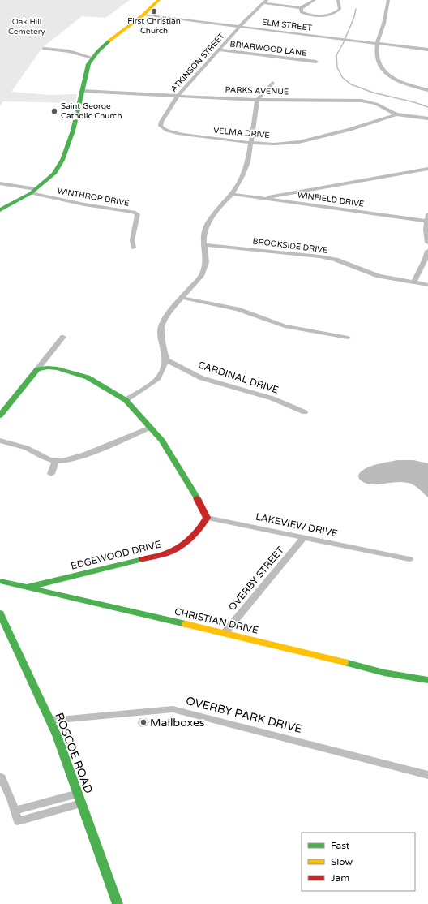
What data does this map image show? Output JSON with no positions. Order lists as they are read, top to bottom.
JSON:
{
  "streets": {
    "main road": ["EDGEWOOD DRIVE", "CHRISTIAN DRIVE", "ROSCOE ROAD"],
    "street": [
      "ELM STREET",
      "BRIARWOOD LANE",
      "ATKINSON STREET",
      "PARKS AVENUE",
      "VELMA DRIVE",
      "WINTHROP DRIVE",
      "WINFIELD DRIVE",
      "BROOKSIDE DRIVE",
      "CARDINAL DRIVE",
      "LAKEVIEW DRIVE",
      "OVERBY STREET",
      "OVERBY PARK DRIVE"
    ]
  },
  "crossings": [
    ["ELM STREET", "ATKINSON STREET"],
    ["BRIARWOOD LANE", "ATKINSON STREET"],
    ["ATKINSON STREET", "PARKS AVENUE"],
    ["ATKINSON STREET", "VELMA DRIVE"],
    ["PARKS AVENUE", "VELMA DRIVE"],
    ["LAKEVIEW DRIVE", "EDGEWOOD DRIVE"],
    ["LAKEVIEW DRIVE", "OVERBY STREET"],
    ["EDGEWOOD DRIVE", "CHRISTIAN DRIVE"],
    ["OVERBY STREET", "CHRISTIAN DRIVE"],
    ["OVERBY PARK DRIVE", "ROSCOE ROAD"]
  ],
  "parks": ["Oak Hill Cemetery"],
  "places": ["First Christian Church", "Saint George Catholic Church", "Mailboxes"],
  "legend": ["Fast", "Slow", "Jam"]
}
